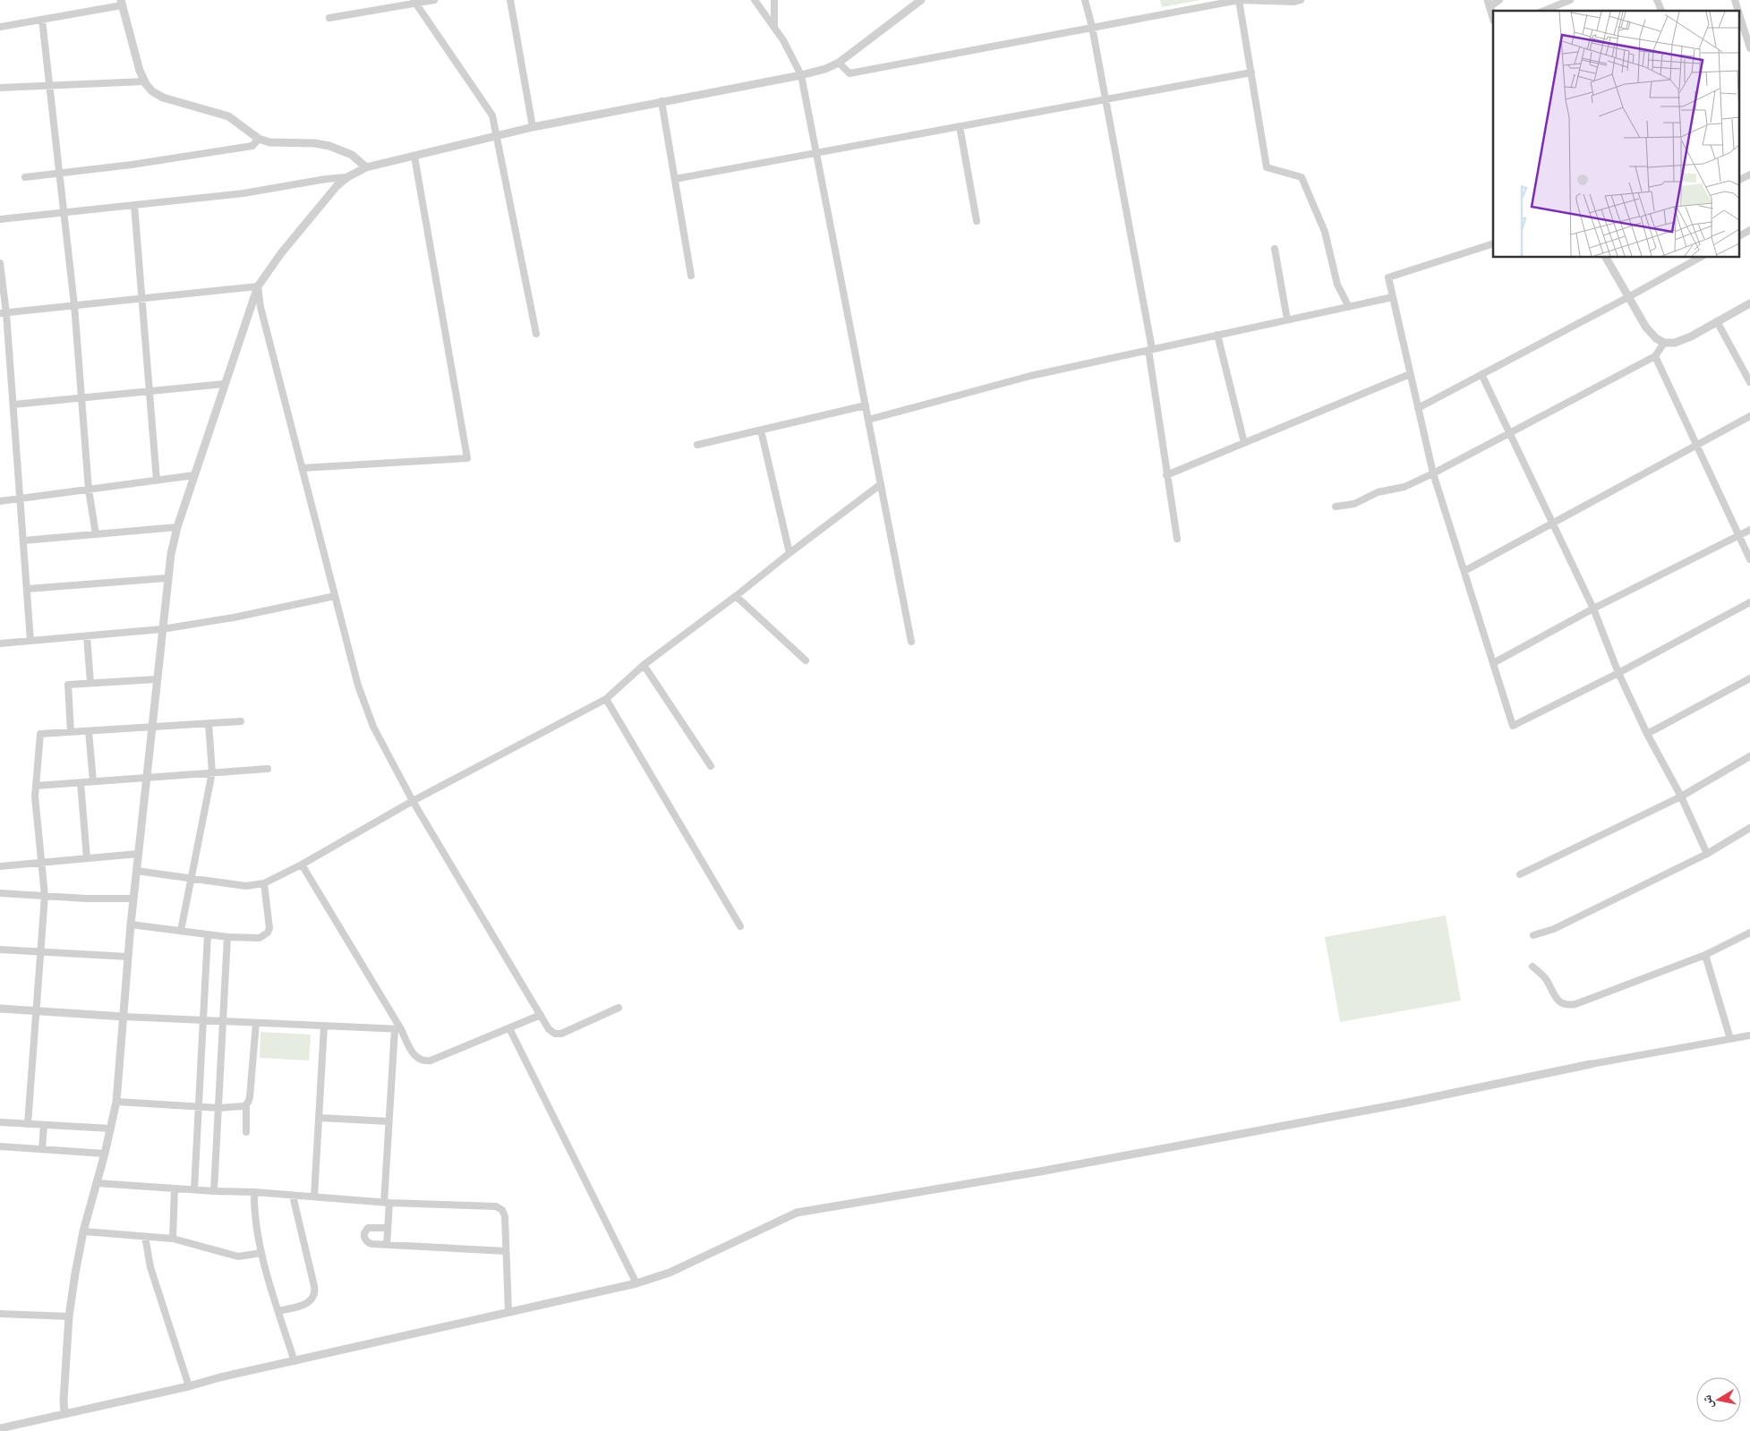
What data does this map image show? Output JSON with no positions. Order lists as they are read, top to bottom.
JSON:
{
  "north": "left"
}
